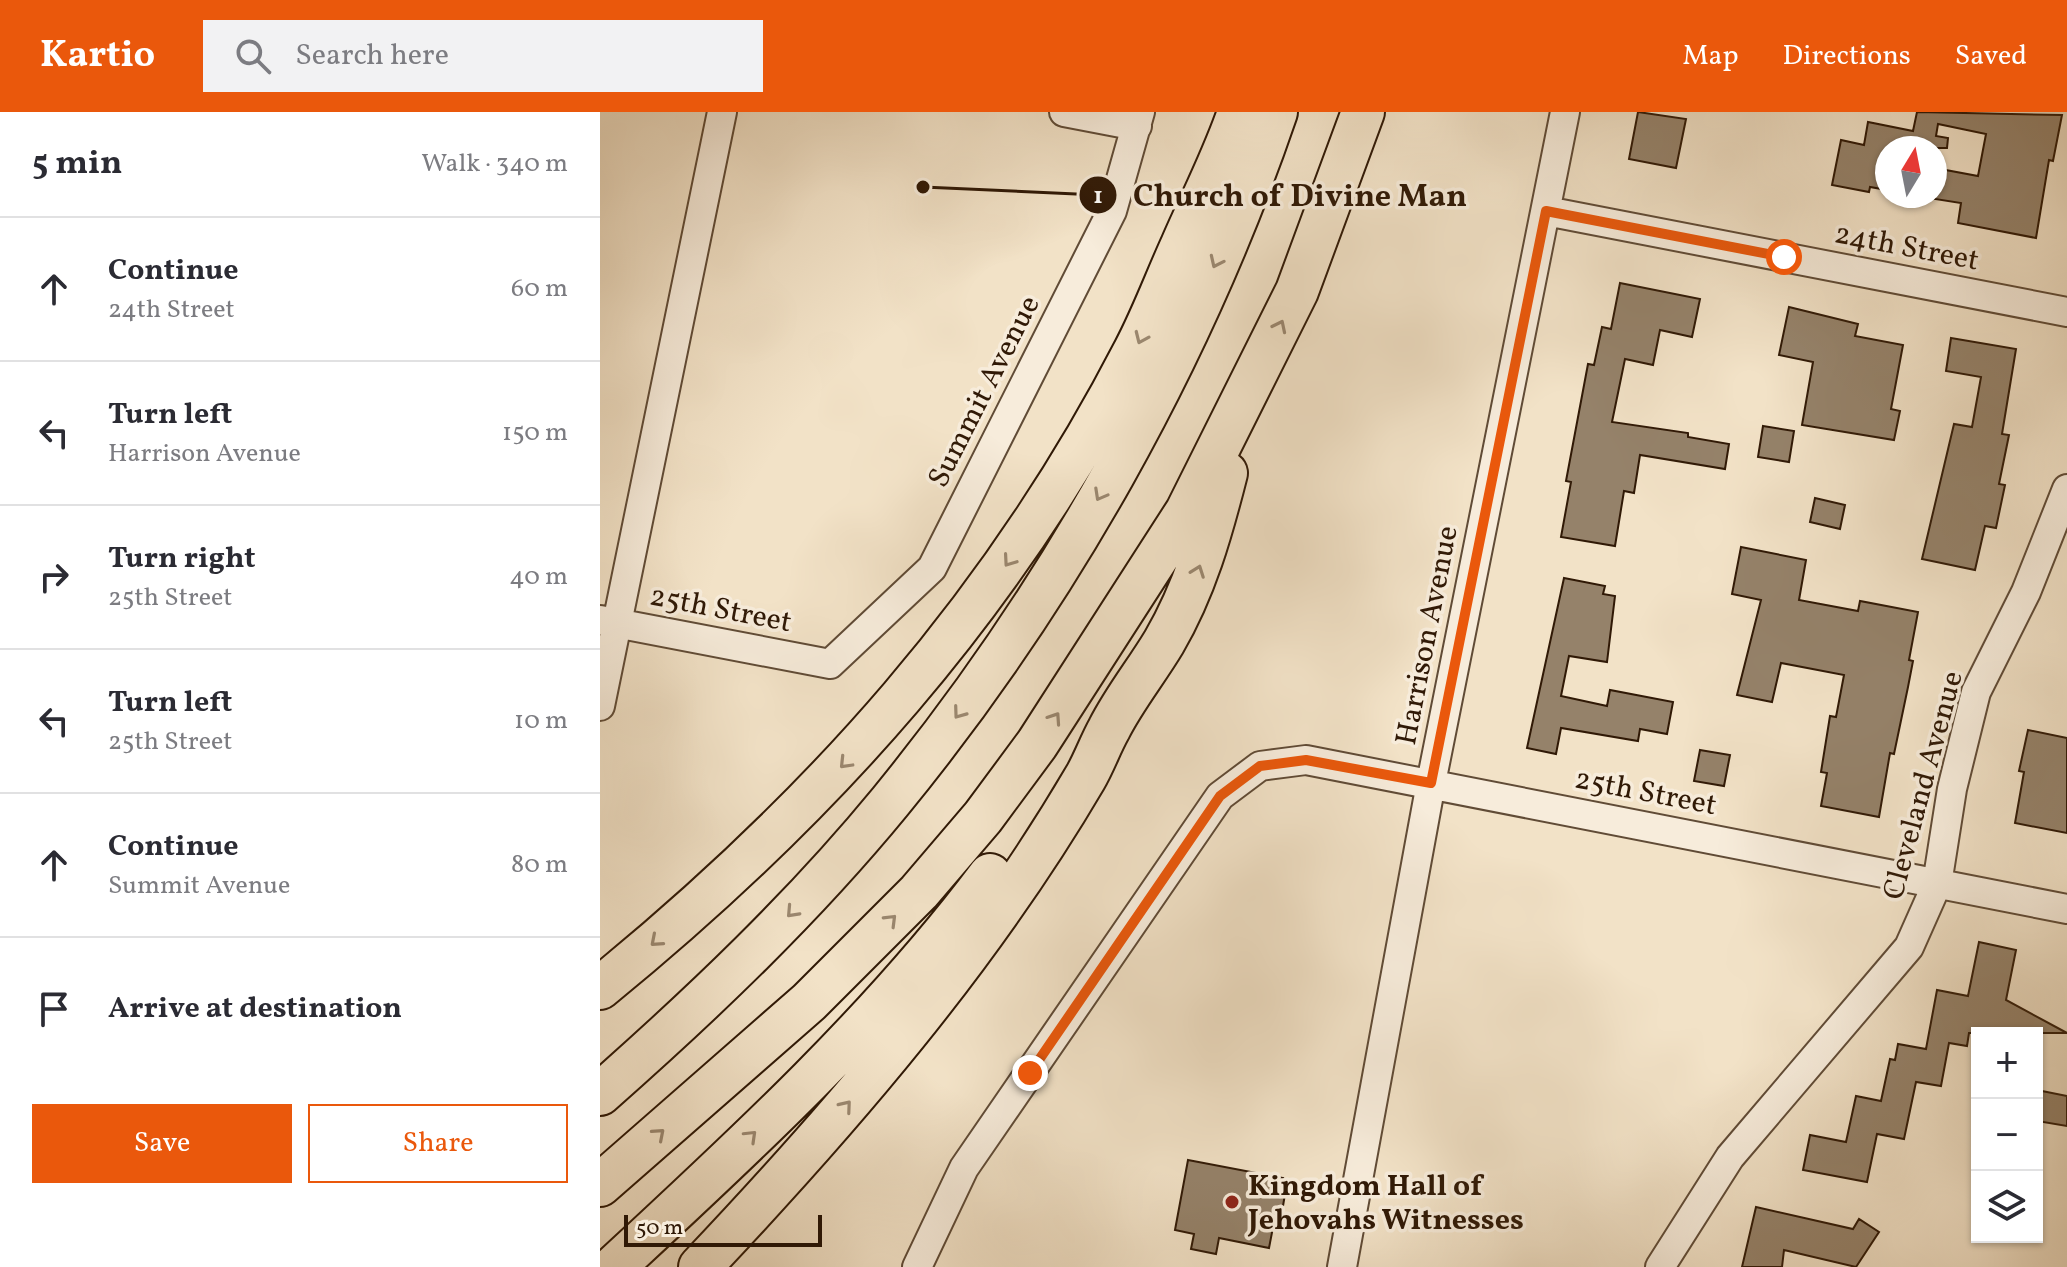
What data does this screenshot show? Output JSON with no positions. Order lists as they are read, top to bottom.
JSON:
{
  "streets": {
    "street": [
      "24th Street",
      "Summit Avenue",
      "25th Street",
      "Harrison Avenue",
      "Cleveland Avenue"
    ]
  },
  "crossings": [
    ["24th Street", "Harrison Avenue"],
    ["Summit Avenue", "25th Street"],
    ["25th Street", "Harrison Avenue"],
    ["25th Street", "Cleveland Avenue"]
  ],
  "places": ["Church of Divine Man", "Kingdom Hall of Jehovahs Witnesses"],
  "scale_bar": "50 m",
  "north": "top",
  "page": {
    "header": "Kartio",
    "search": "Search here",
    "nav": ["Map", "Directions", "Saved"],
    "heading": ["5 min", "Walk · 340 m"],
    "list": [
      ["Continue", "24th Street", "60 m"],
      ["Turn left", "Harrison Avenue", "150 m"],
      ["Turn right", "25th Street", "40 m"],
      ["Turn left", "25th Street", "10 m"],
      ["Continue", "Summit Avenue", "80 m"],
      "Arrive at destination"
    ],
    "map_buttons": ["+", "−"],
    "buttons": ["Save", "Share"],
    "scale": "50 m"
  }
}
